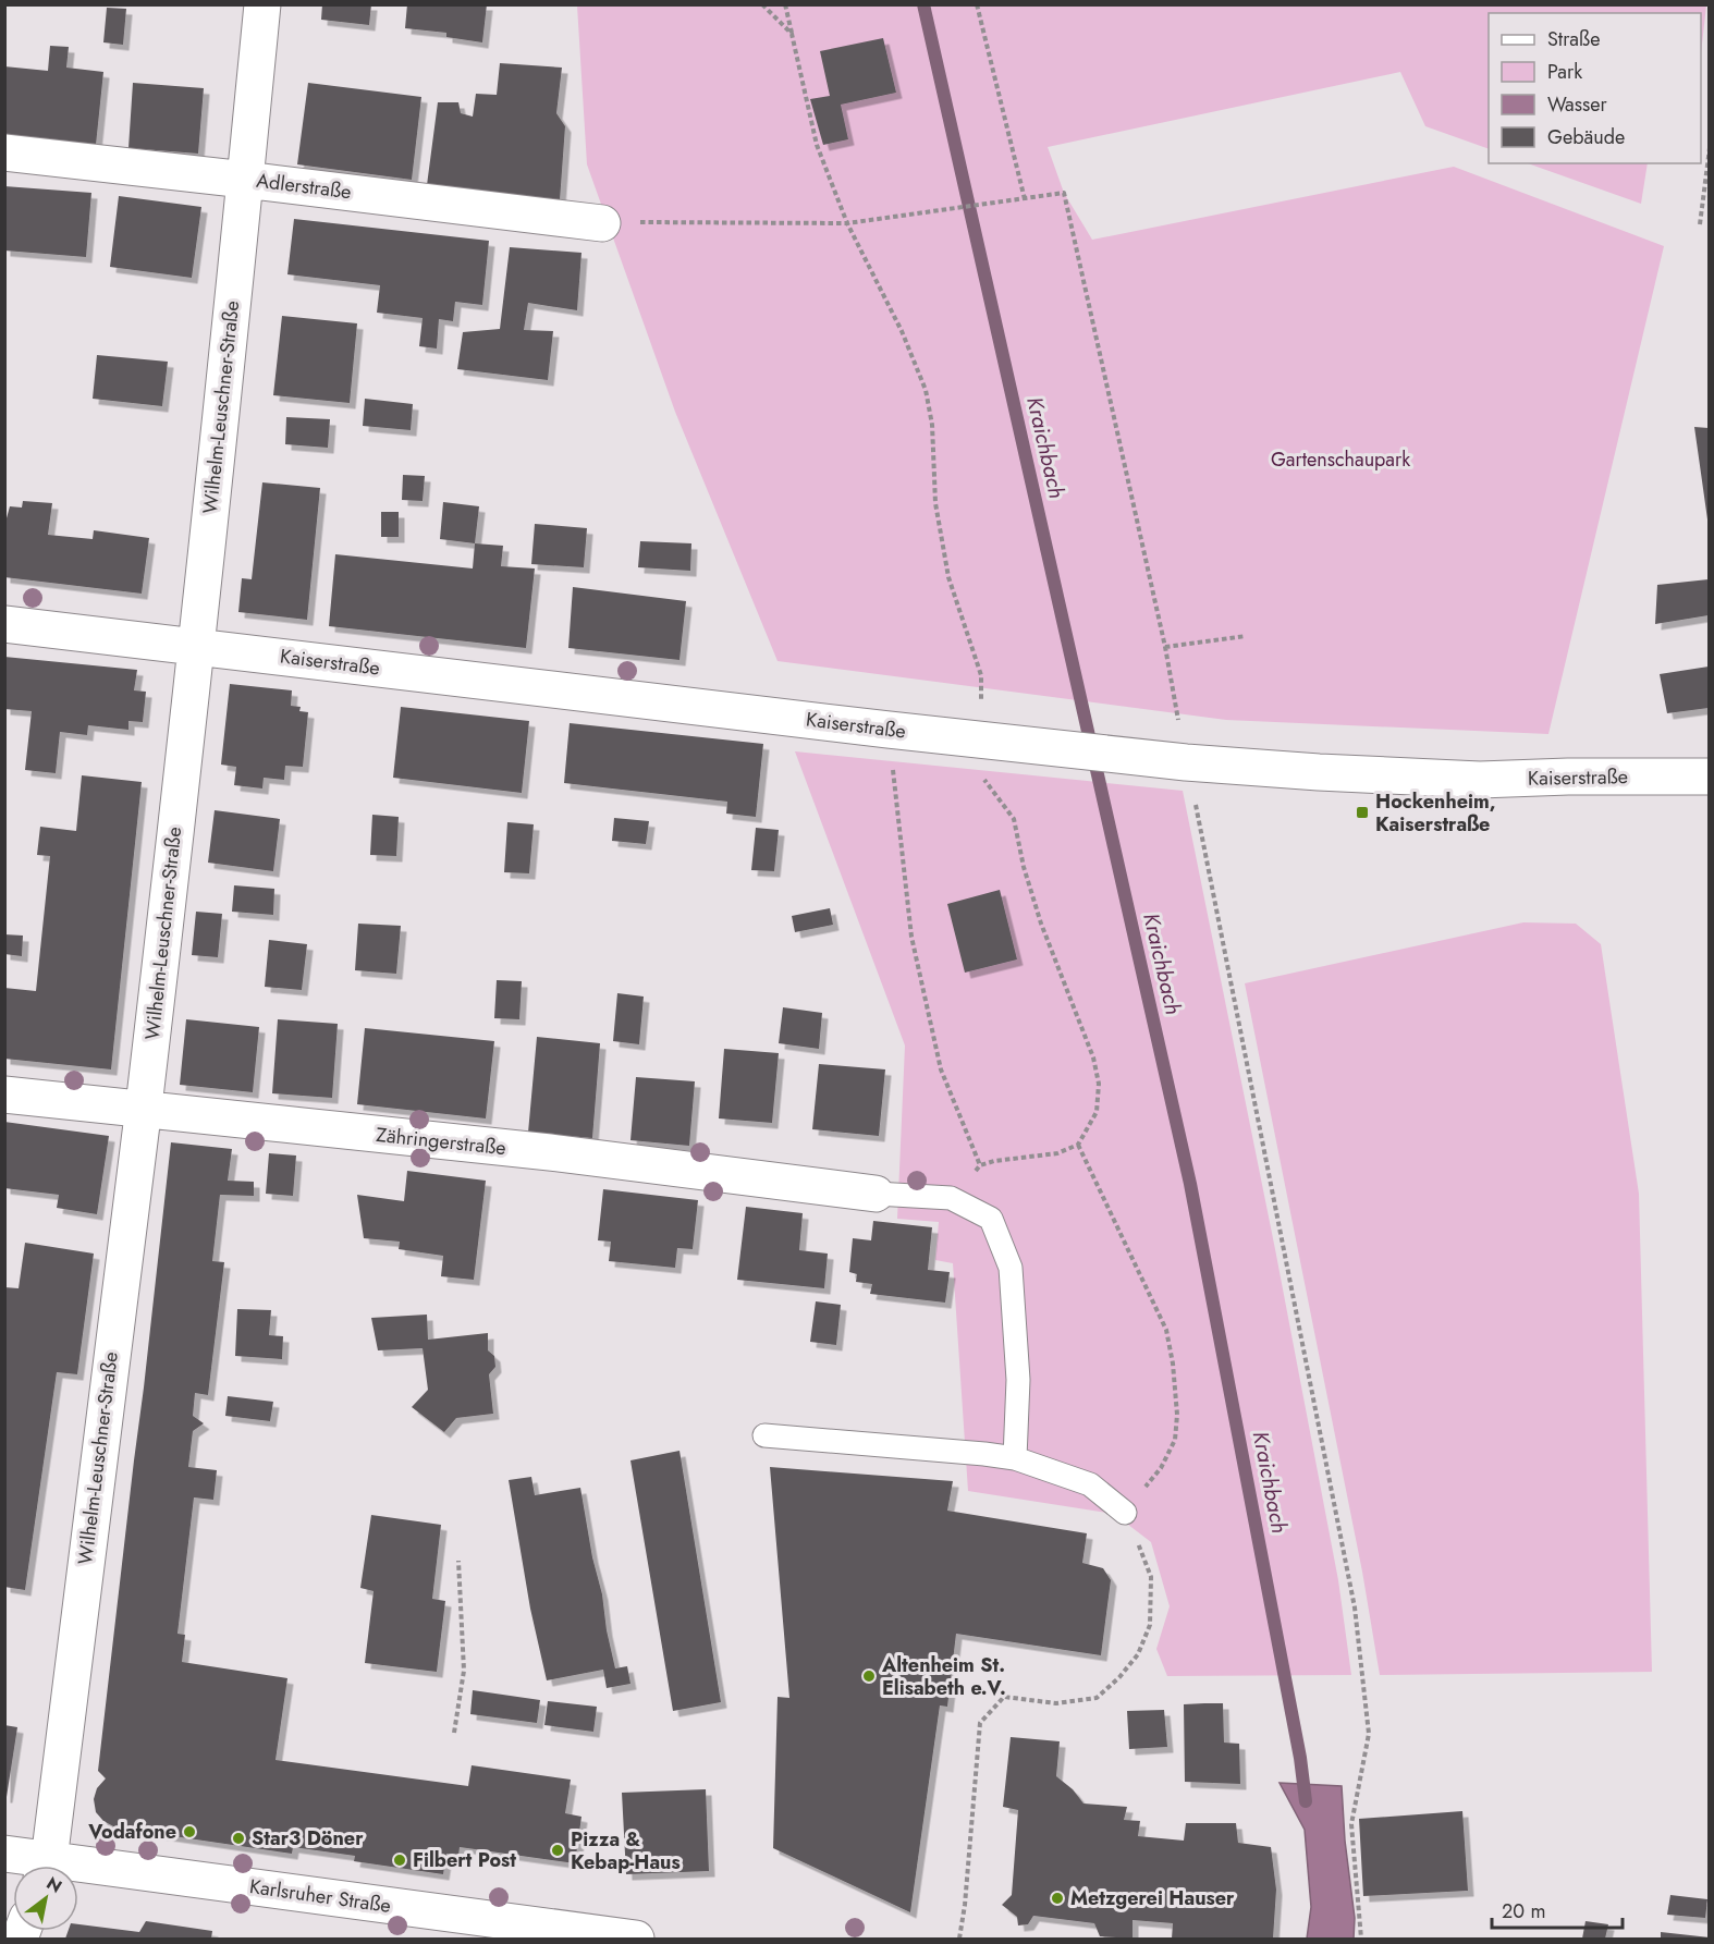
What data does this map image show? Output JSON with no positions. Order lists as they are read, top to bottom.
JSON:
{
  "streets": {
    "street": [
      "Adlerstraße",
      "Wilhelm-Leuschner-Straße",
      "Kaiserstraße",
      "Zähringerstraße",
      "Karlsruher Straße"
    ]
  },
  "crossings": [
    ["Adlerstraße", "Wilhelm-Leuschner-Straße"],
    ["Wilhelm-Leuschner-Straße", "Kaiserstraße"],
    ["Wilhelm-Leuschner-Straße", "Zähringerstraße"]
  ],
  "water": ["Kraichbach"],
  "parks": ["Gartenschaupark"],
  "places": {
    "transit": ["Hockenheim, Kaiserstraße"],
    "other": [
      "Altenheim St. Elisabeth e.V.",
      "Vodafone",
      "Star3 Döner",
      "Pizza & Kebap-Haus",
      "Filbert Post",
      "Metzgerei Hauser"
    ]
  },
  "legend": [
    "Straße",
    "Park",
    "Wasser",
    "Gebäude"
  ],
  "scale_bar": "20 m",
  "north": "top right"
}
